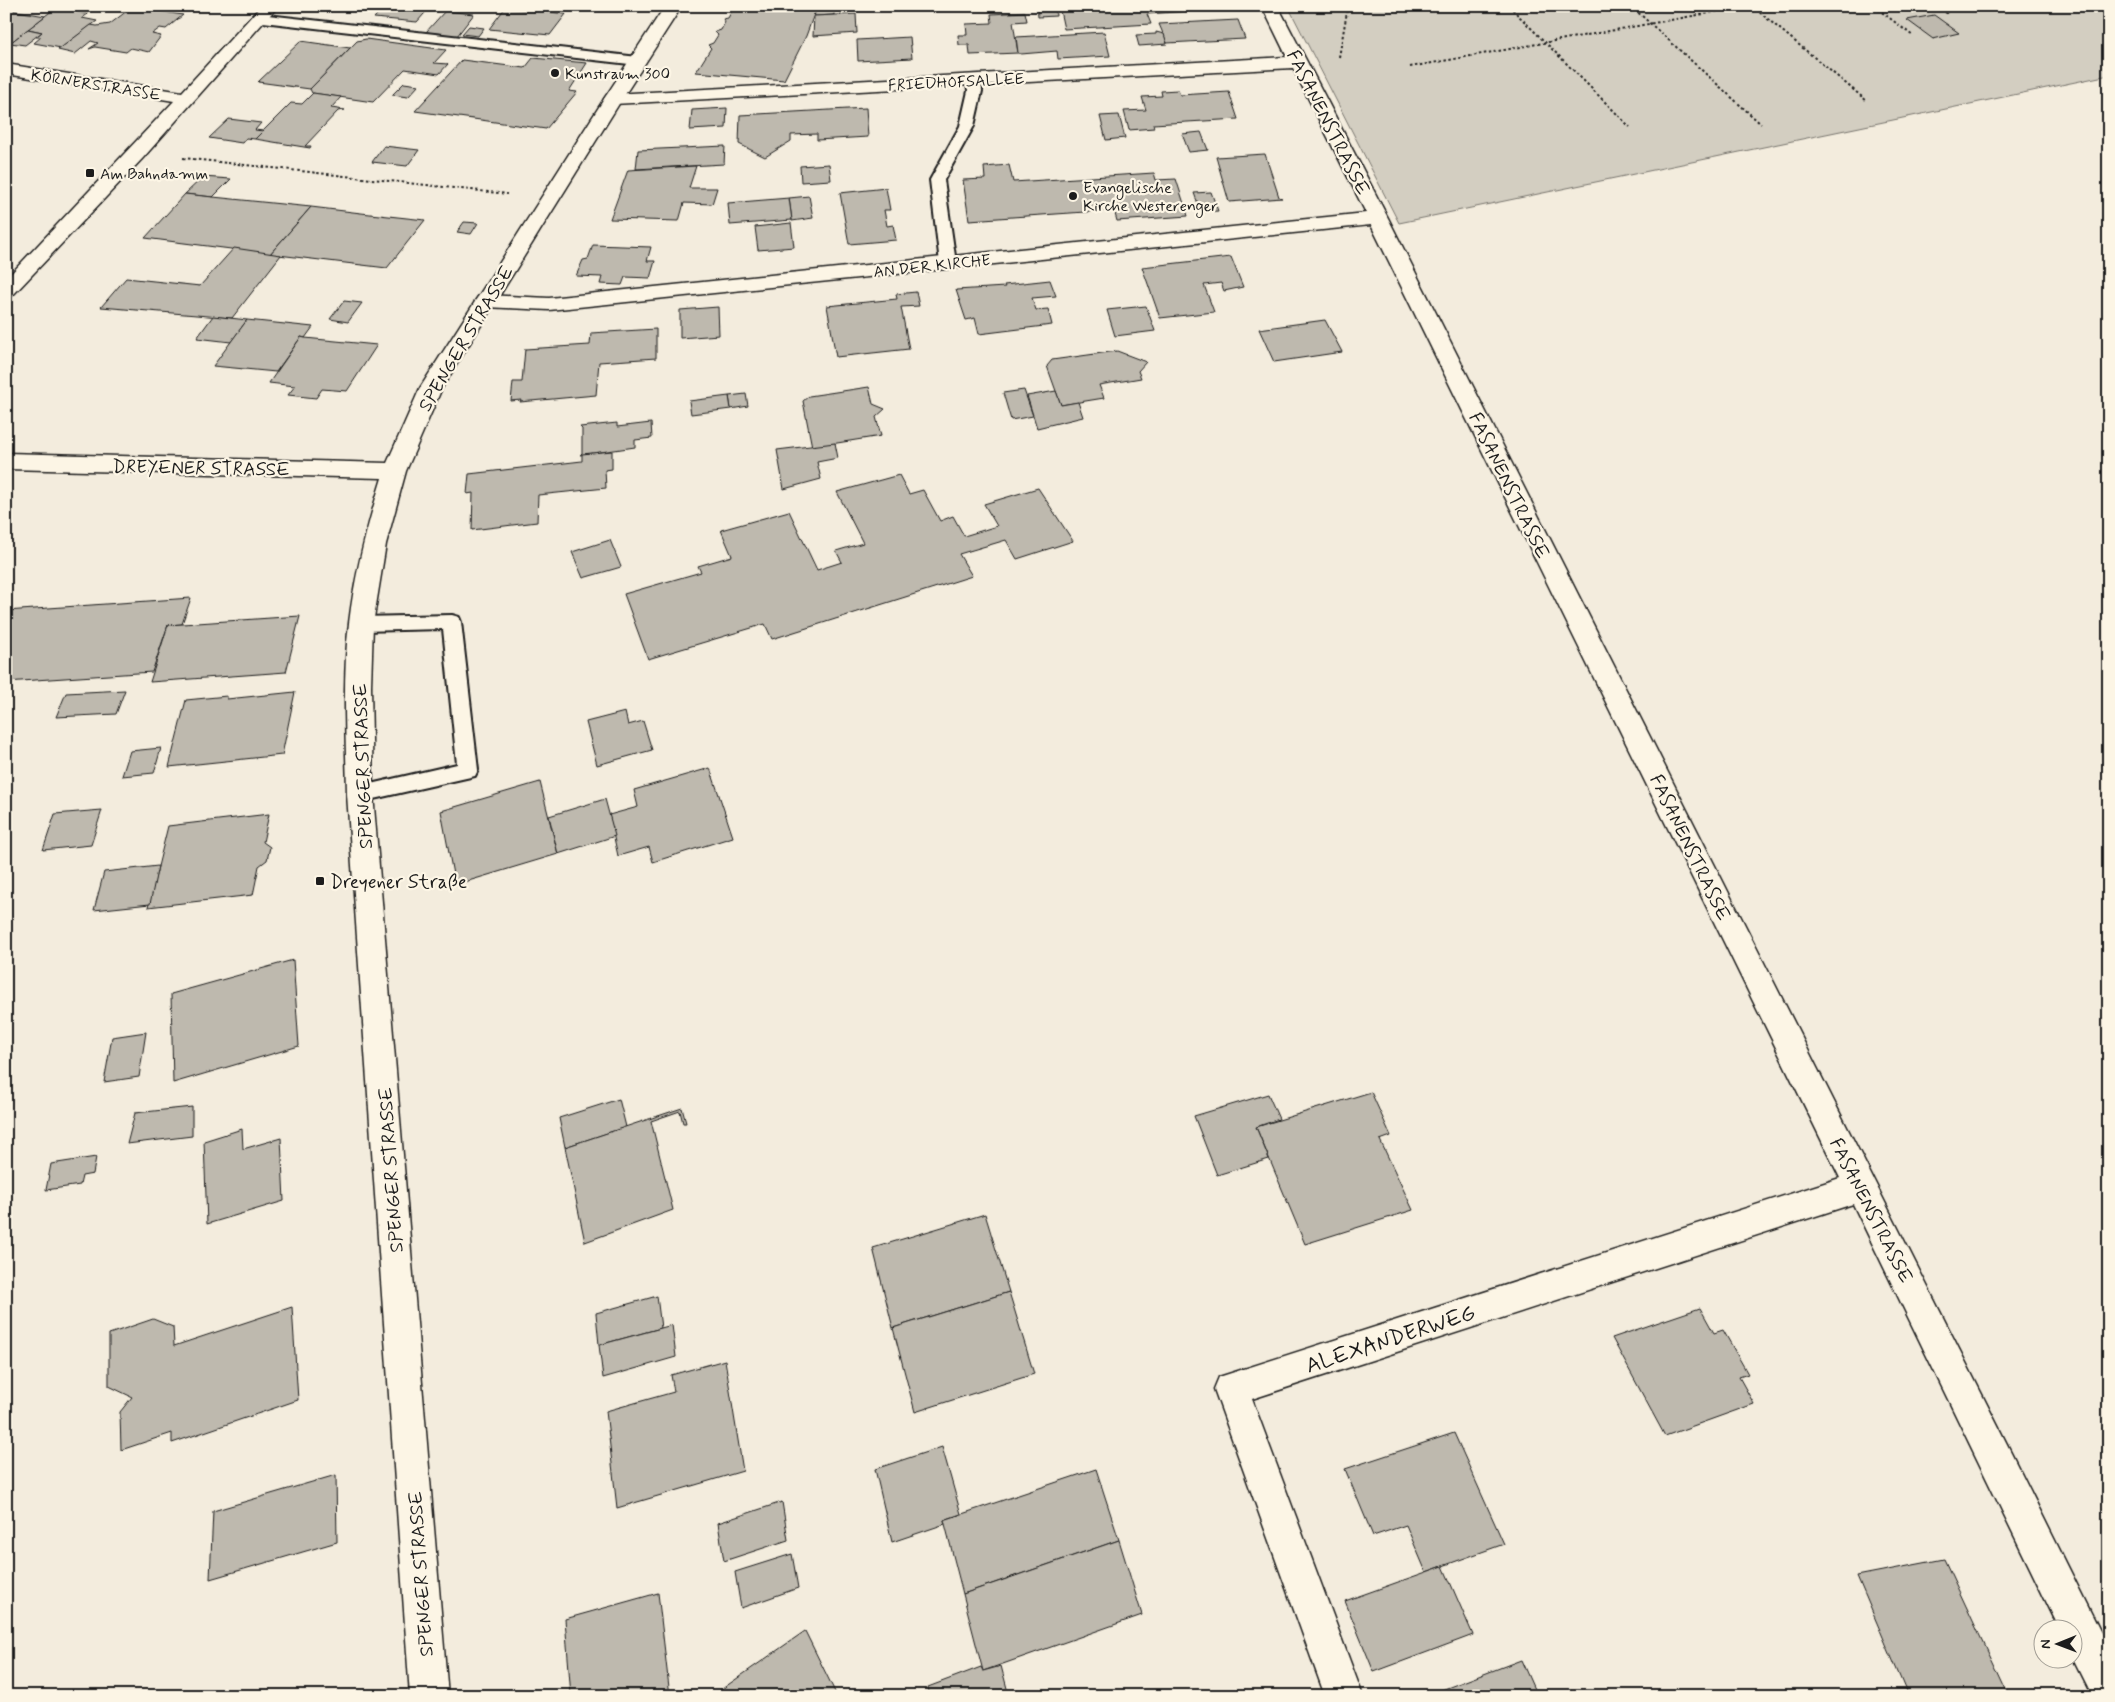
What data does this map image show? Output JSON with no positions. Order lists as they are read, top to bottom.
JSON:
{
  "streets": {
    "street": [
      "FRIEDHOFSALLEE",
      "KÖRNERSTRASSE",
      "FASANENSTRASSE",
      "AN DER KIRCHE",
      "SPENGER STRASSE",
      "DREYENER STRASSE",
      "ALEXANDERWEG"
    ]
  },
  "crossings": [
    ["FRIEDHOFSALLEE", "FASANENSTRASSE"],
    ["FRIEDHOFSALLEE", "SPENGER STRASSE"],
    ["FASANENSTRASSE", "AN DER KIRCHE"],
    ["FASANENSTRASSE", "ALEXANDERWEG"],
    ["AN DER KIRCHE", "SPENGER STRASSE"],
    ["SPENGER STRASSE", "DREYENER STRASSE"]
  ],
  "places": {
    "other": ["Kunstraum 300", "Evangelische Kirche Westerenger"],
    "transit": ["Am Bahndamm", "Dreyener Straße"]
  },
  "north": "left"
}
